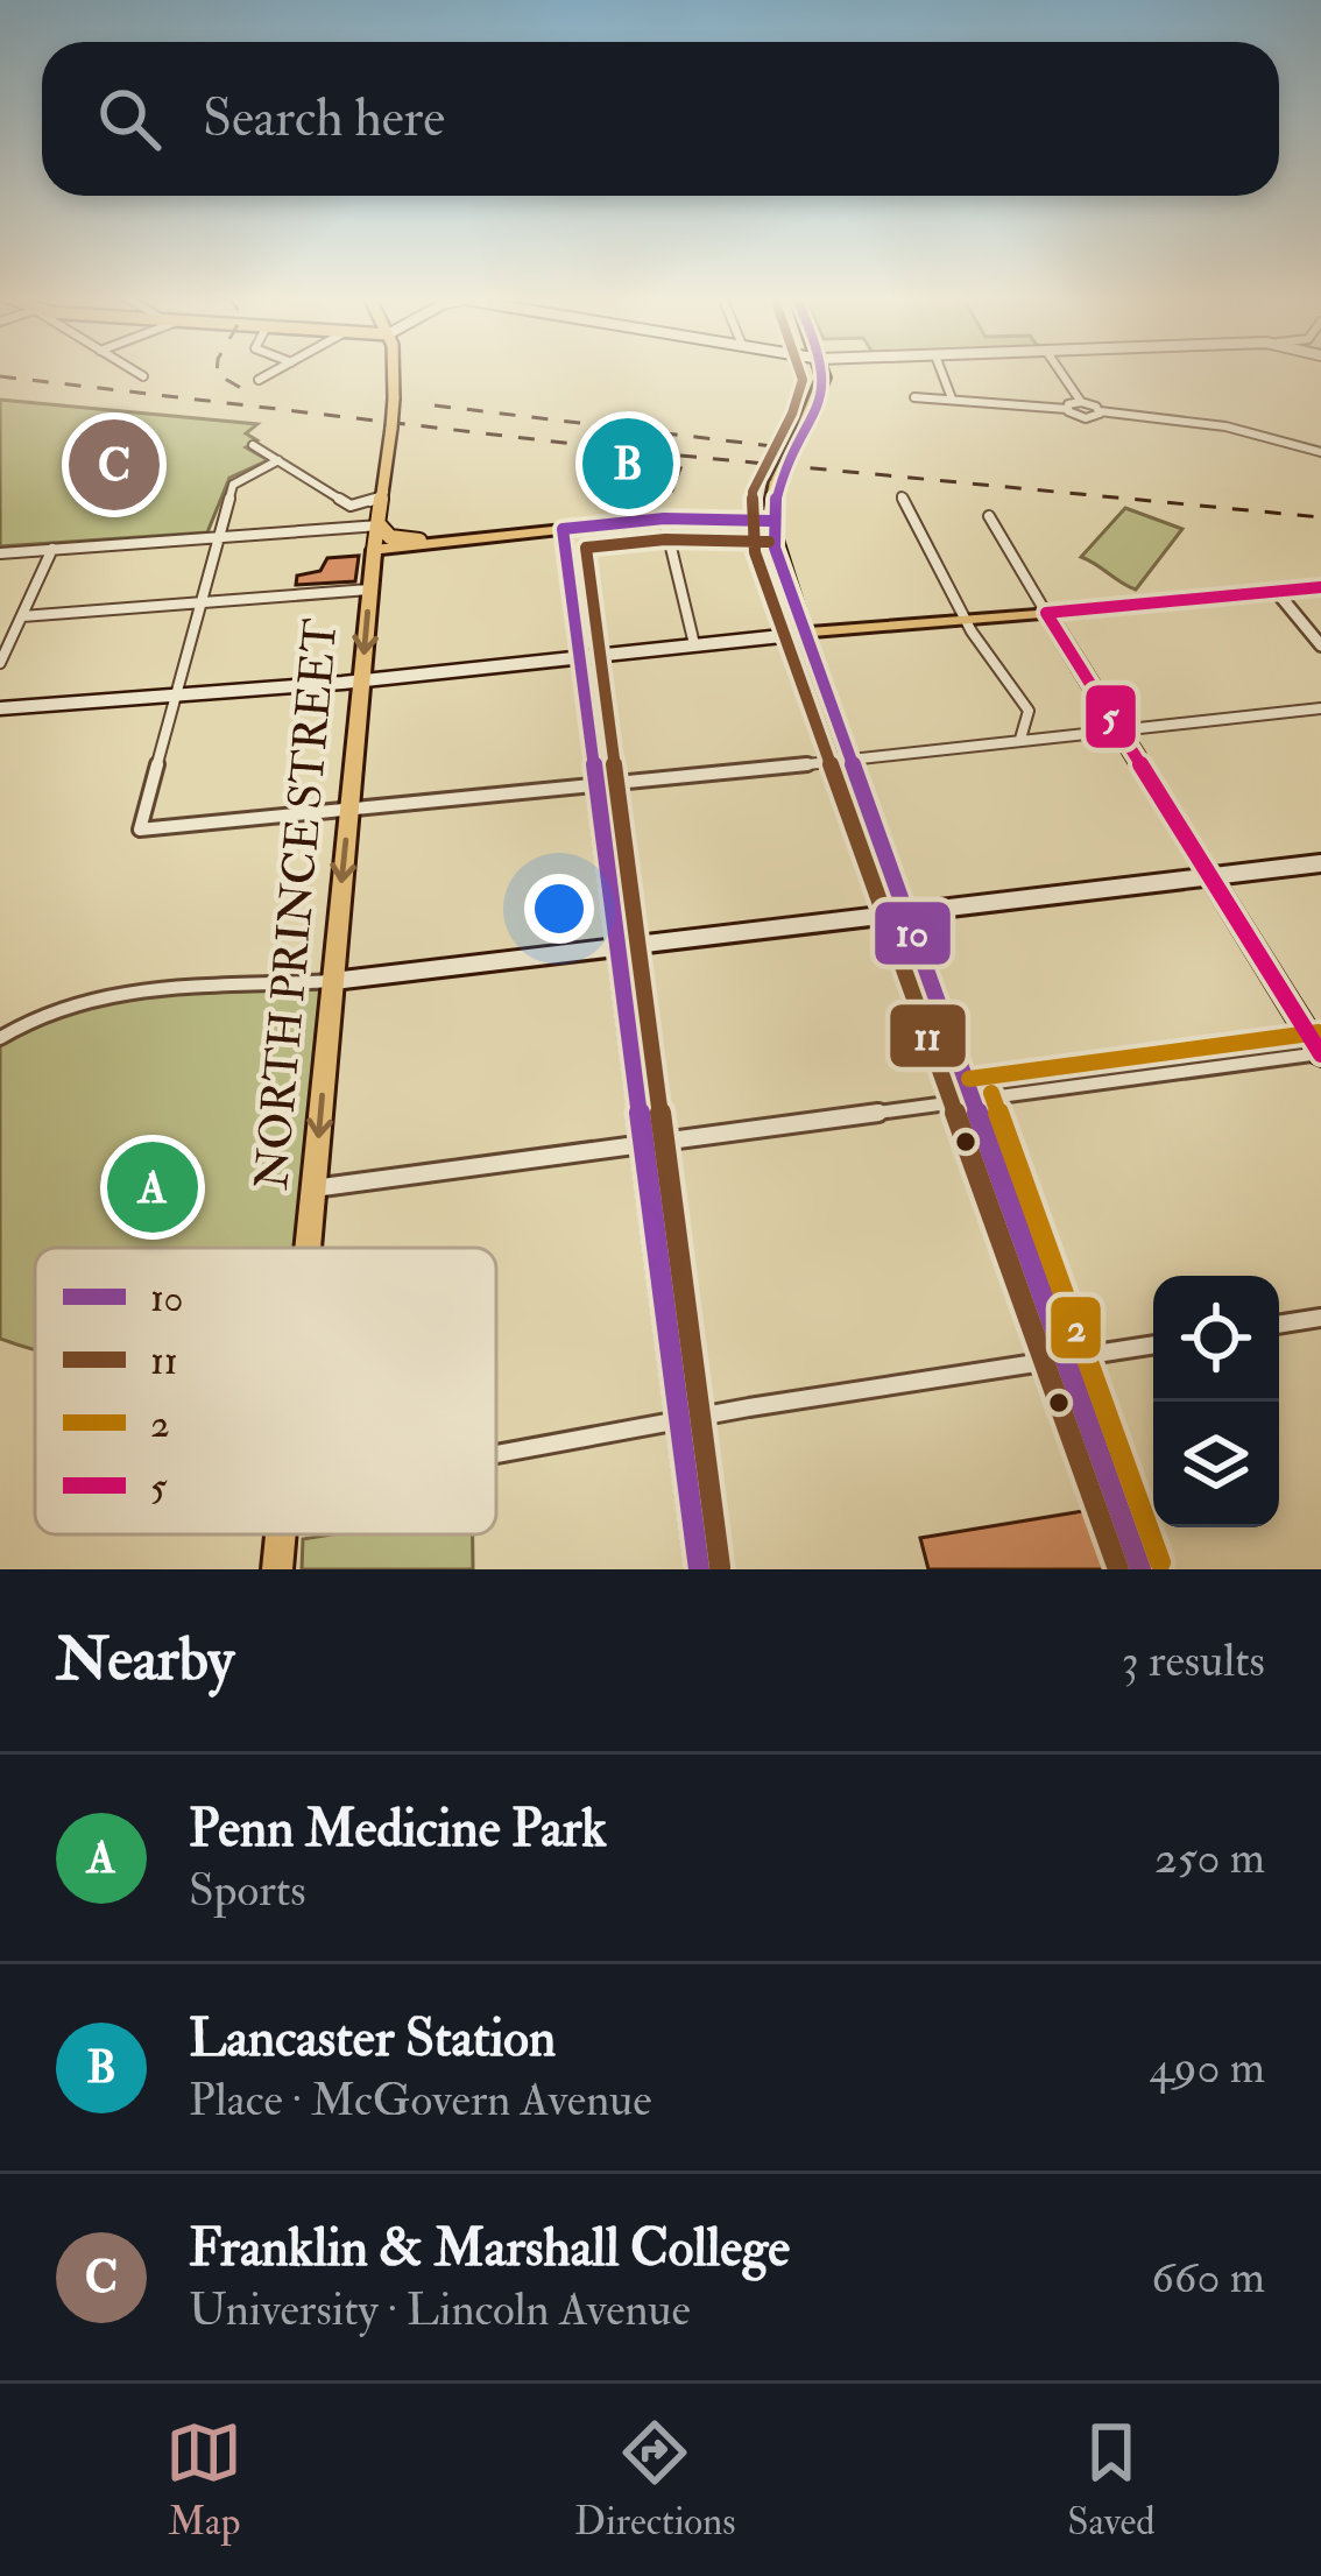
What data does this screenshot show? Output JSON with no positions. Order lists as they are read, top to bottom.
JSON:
{
  "streets": {
    "highway": ["NORTH PRINCE STREET"]
  },
  "one_way": ["NORTH PRINCE STREET"],
  "lines": [
    "transit line 10",
    "transit line 11",
    "transit line 5",
    "transit line 2"
  ],
  "legend": [
    "10",
    "11",
    "2",
    "5"
  ],
  "page": {
    "search": "Search here",
    "pins": ["B", "C", "A"],
    "heading": ["Nearby", "3 results"],
    "list": [
      {
        "mark": "A",
        "name": "Penn Medicine Park",
        "note": "Sports",
        "value": "250 m"
      },
      {
        "mark": "B",
        "name": "Lancaster Station",
        "note": "Place · McGovern Avenue",
        "value": "490 m"
      },
      {
        "mark": "C",
        "name": "Franklin & Marshall College",
        "note": "University · Lincoln Avenue",
        "value": "660 m"
      }
    ],
    "nav": ["Map", "Directions", "Saved"]
  }
}
